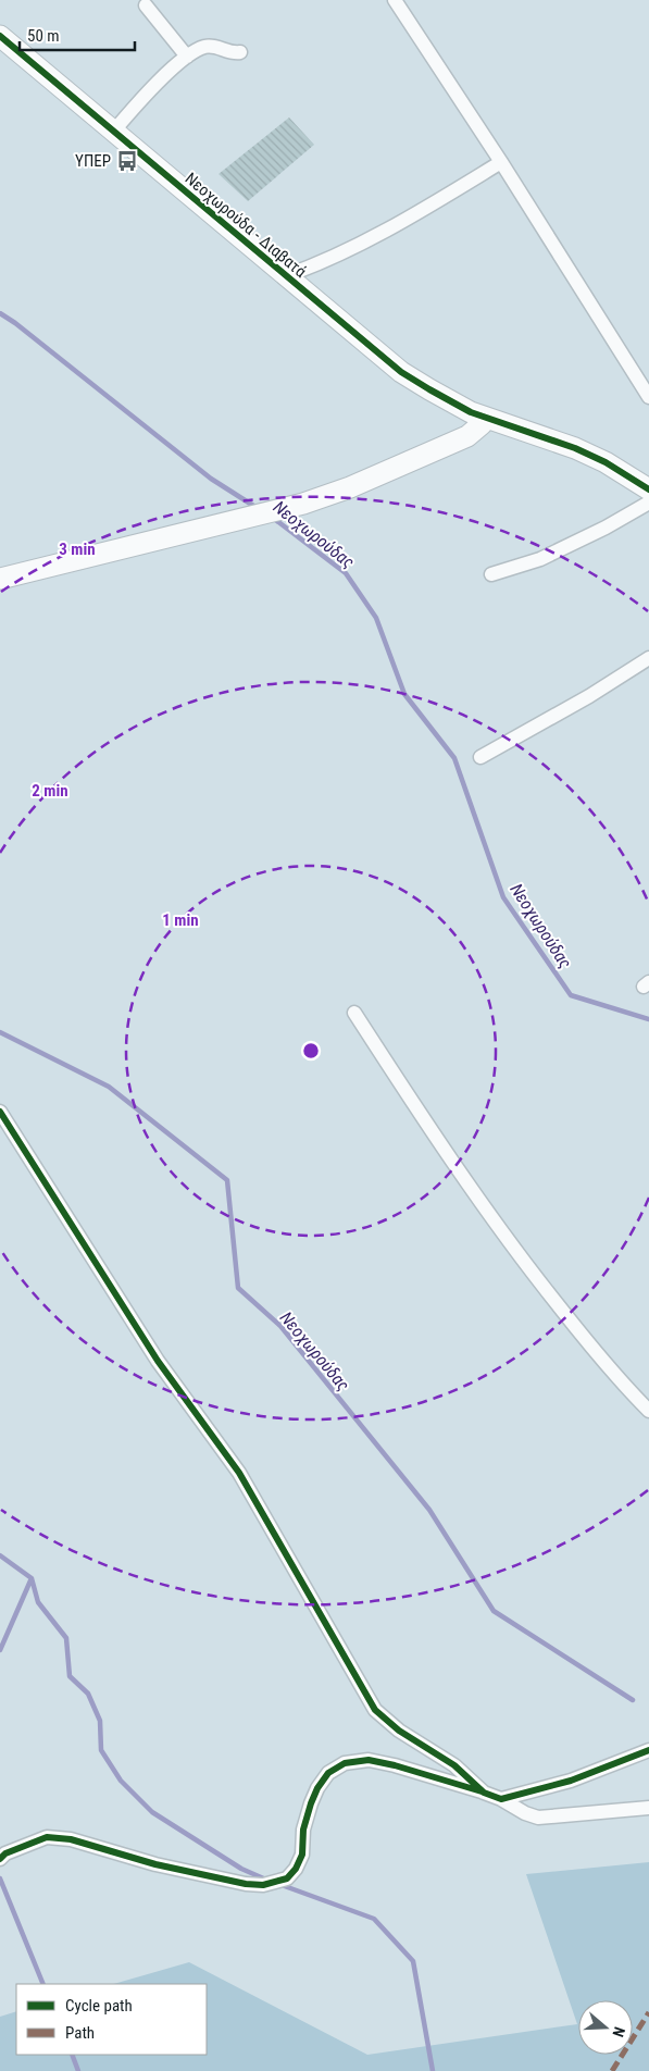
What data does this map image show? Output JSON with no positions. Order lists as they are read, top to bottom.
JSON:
{
  "streets": {
    "street": ["Νεοχωρούδα - Διαβατά"]
  },
  "water": ["Νεοχωρούδας"],
  "places": {
    "bus stop": ["ΥΠΕΡ"]
  },
  "legend": ["Cycle path", "Path"],
  "scale_bar": "50 m",
  "north": "right",
  "rings": ["3 min", "2 min", "1 min"]
}
